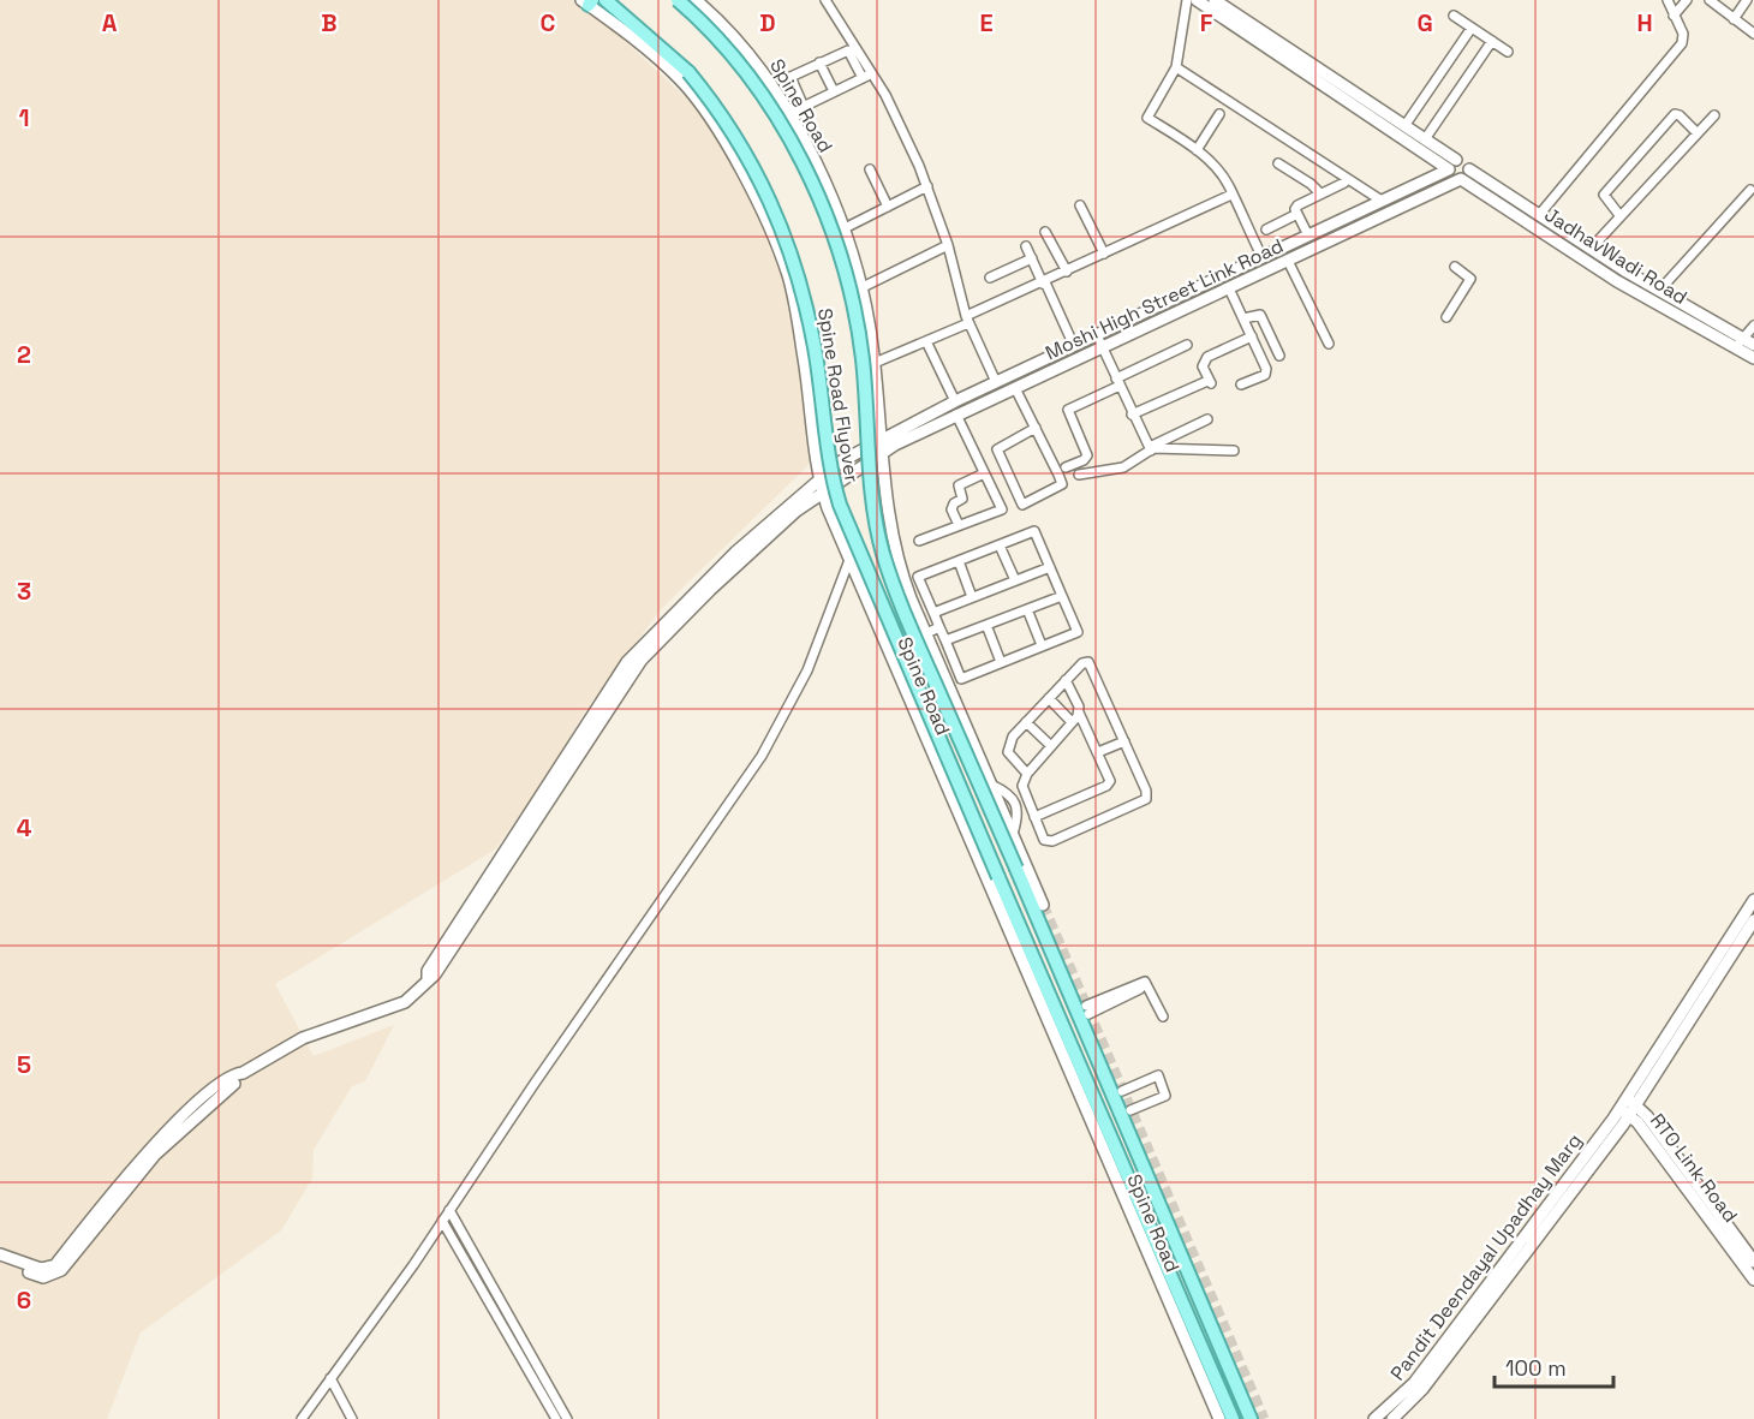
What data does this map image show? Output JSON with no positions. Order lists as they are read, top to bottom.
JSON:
{
  "streets": {
    "main road": ["Spine Road", "Spine Road Flyover"],
    "street": [
      "JadhavWadi Road",
      "Moshi High Street Link Road",
      "RTO Link Road",
      "Pandit Deendayal Upadhay Marg"
    ]
  },
  "crossings": [
    ["Spine Road", "Moshi High Street Link Road"],
    ["Spine Road", "Spine Road Flyover"],
    ["JadhavWadi Road", "Moshi High Street Link Road"],
    ["RTO Link Road", "Pandit Deendayal Upadhay Marg"]
  ],
  "scale_bar": "100 m",
  "grid": {
    "columns": [
      "A",
      "B",
      "C",
      "D",
      "E",
      "F",
      "G",
      "H"
    ],
    "rows": [
      "1",
      "2",
      "3",
      "4",
      "5",
      "6"
    ]
  }
}
